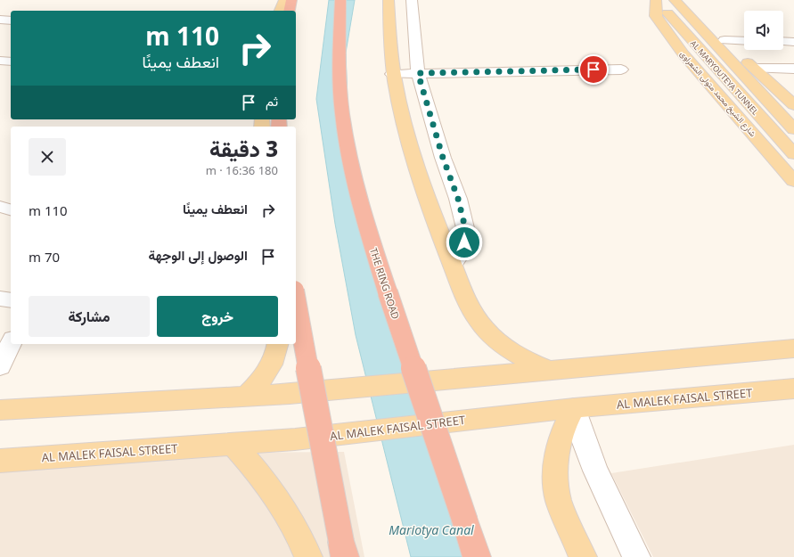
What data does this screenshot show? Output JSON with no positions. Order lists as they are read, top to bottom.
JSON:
{
  "streets": {
    "highway": ["THE RING ROAD"],
    "main road": ["AL MARYOUTEYA TUNNEL", "شارع الشيخ محمد متولى الشعراوى", "AL MALEK FAISAL STREET"]
  },
  "crossings": [
    ["AL MARYOUTEYA TUNNEL", "شارع الشيخ محمد متولى الشعراوى"]
  ],
  "water": ["Mariotya Canal"],
  "page": {
    "turn": ["110 m", "انعطف يمينًا"],
    "then": "ثم",
    "heading": ["3 دقيقة", "180 m · 16:36"],
    "list": [
      {
        "name": "انعطف يمينًا",
        "value": "110 m"
      },
      {
        "name": "الوصول إلى الوجهة",
        "value": "70 m"
      }
    ],
    "buttons": ["خروج", "مشاركة"]
  }
}
